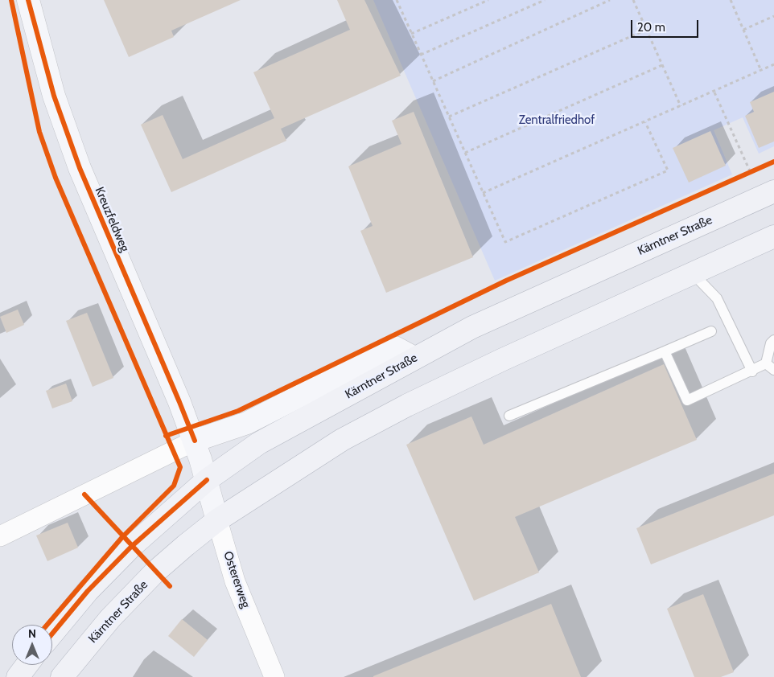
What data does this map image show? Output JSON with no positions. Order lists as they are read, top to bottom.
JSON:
{
  "streets": {
    "main road": ["Kreuzfeldweg", "Kärntner Straße", "Ostererweg"]
  },
  "crossings": [
    ["Kreuzfeldweg", "Kärntner Straße"],
    ["Kreuzfeldweg", "Ostererweg"],
    ["Kärntner Straße", "Ostererweg"]
  ],
  "parks": ["Zentralfriedhof"],
  "scale_bar": "20 m",
  "north": "top"
}
